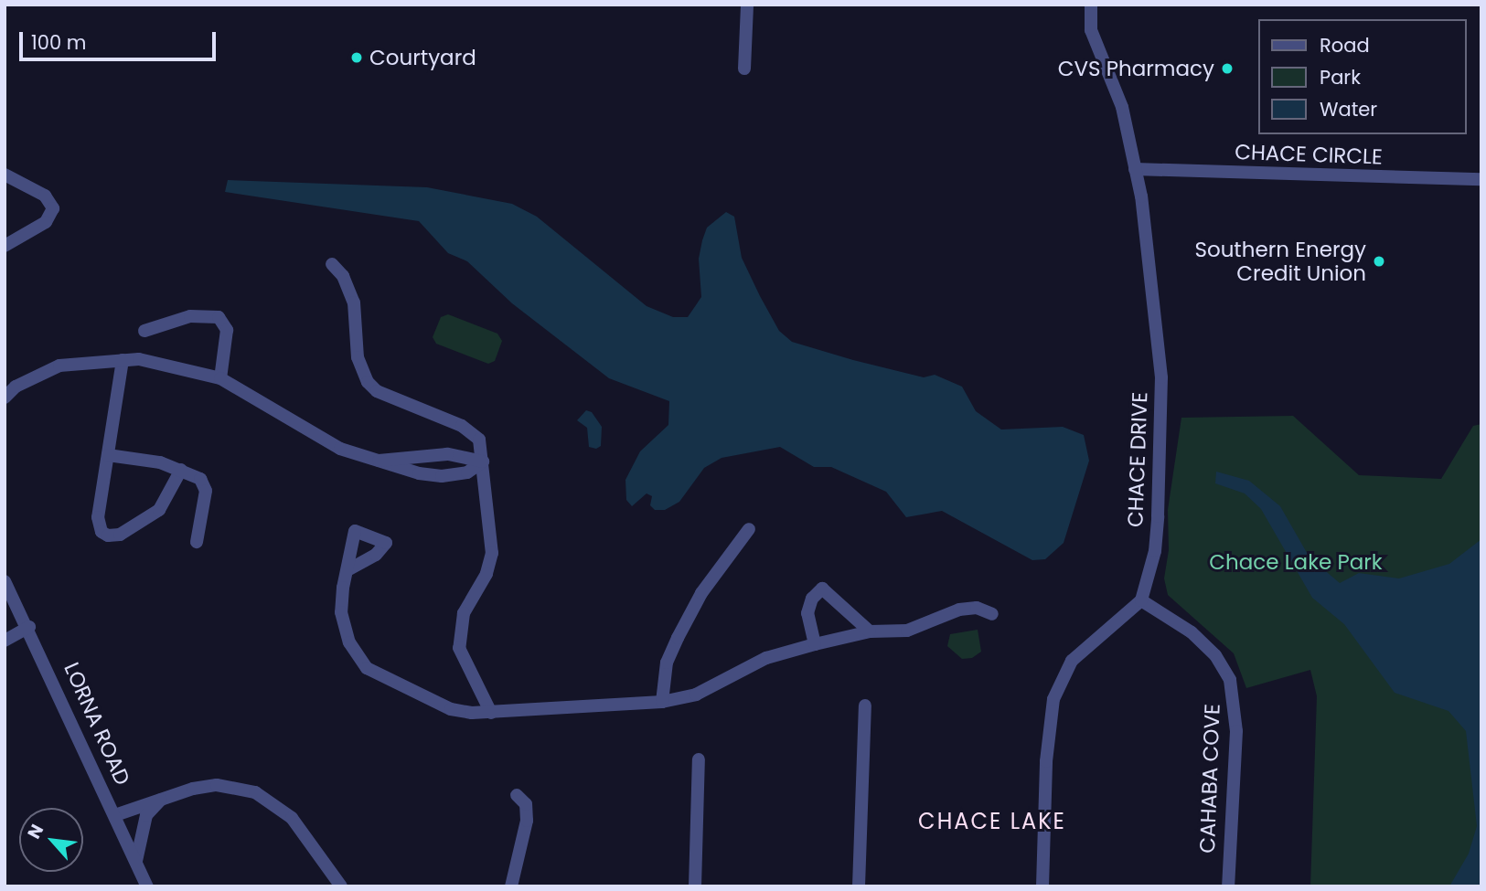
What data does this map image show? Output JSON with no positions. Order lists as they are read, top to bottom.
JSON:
{
  "streets": {
    "street": [
      "CHACE CIRCLE",
      "CHACE DRIVE",
      "LORNA ROAD",
      "CAHABA COVE"
    ]
  },
  "crossings": [
    ["CHACE CIRCLE", "CHACE DRIVE"],
    ["CHACE DRIVE", "CAHABA COVE"]
  ],
  "districts": ["CHACE LAKE"],
  "parks": ["Chace Lake Park"],
  "places": ["Courtyard", "CVS Pharmacy", "Southern Energy Credit Union"],
  "legend": ["Road", "Park", "Water"],
  "scale_bar": "100 m",
  "north": "top left"
}
